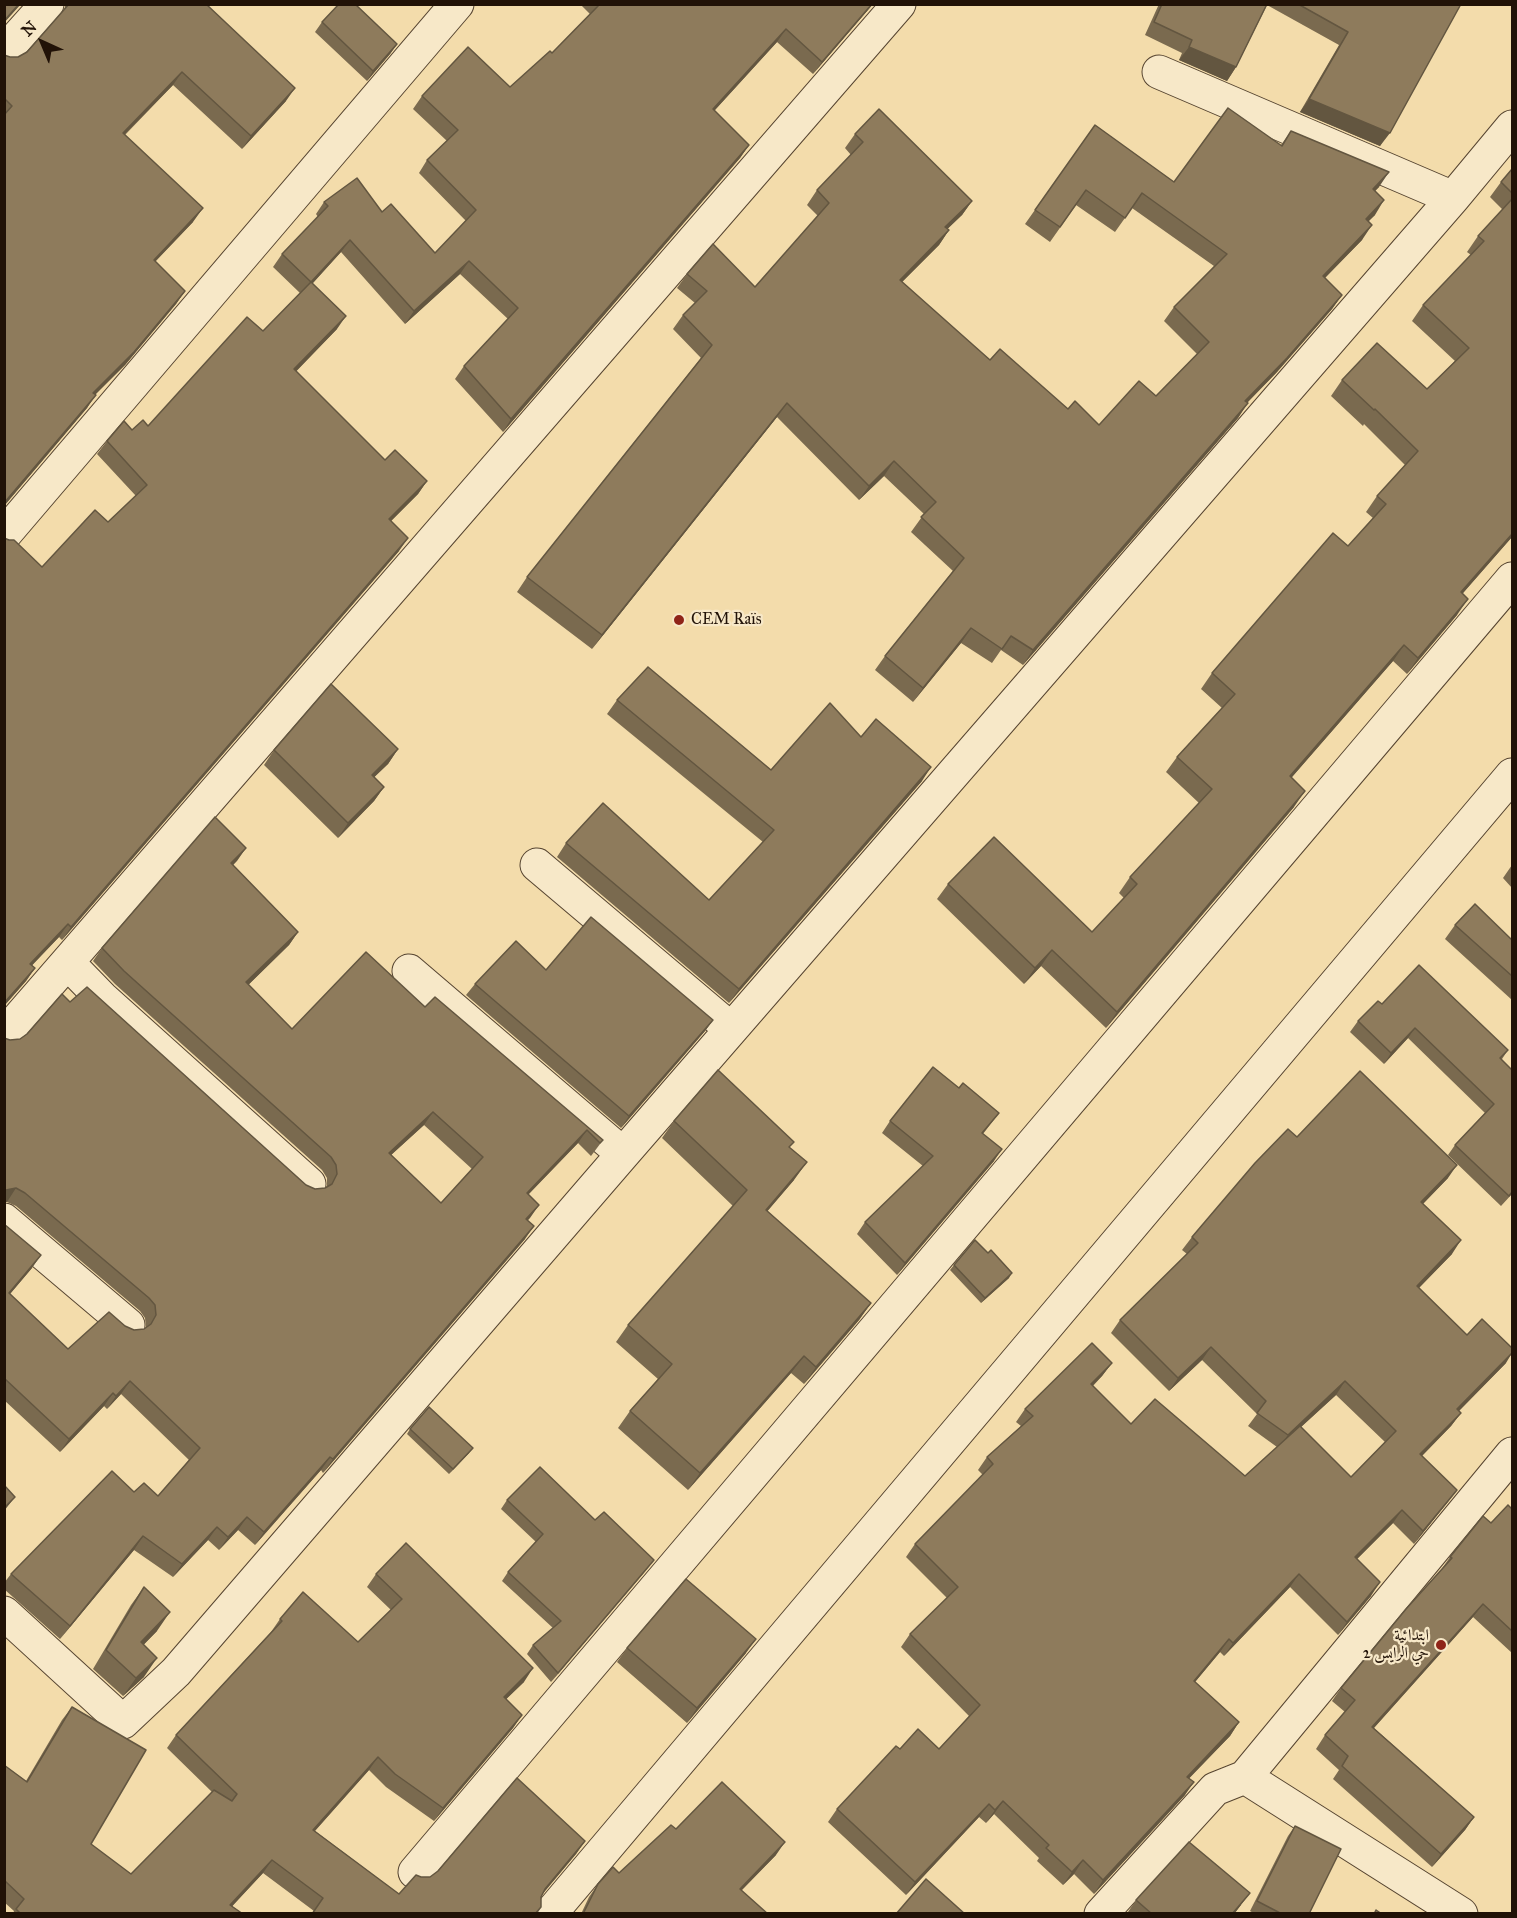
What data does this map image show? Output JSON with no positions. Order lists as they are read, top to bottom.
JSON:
{
  "places": ["CEM Raïs", "ابتدائية حي الرايس 2"],
  "north": "top left"
}
